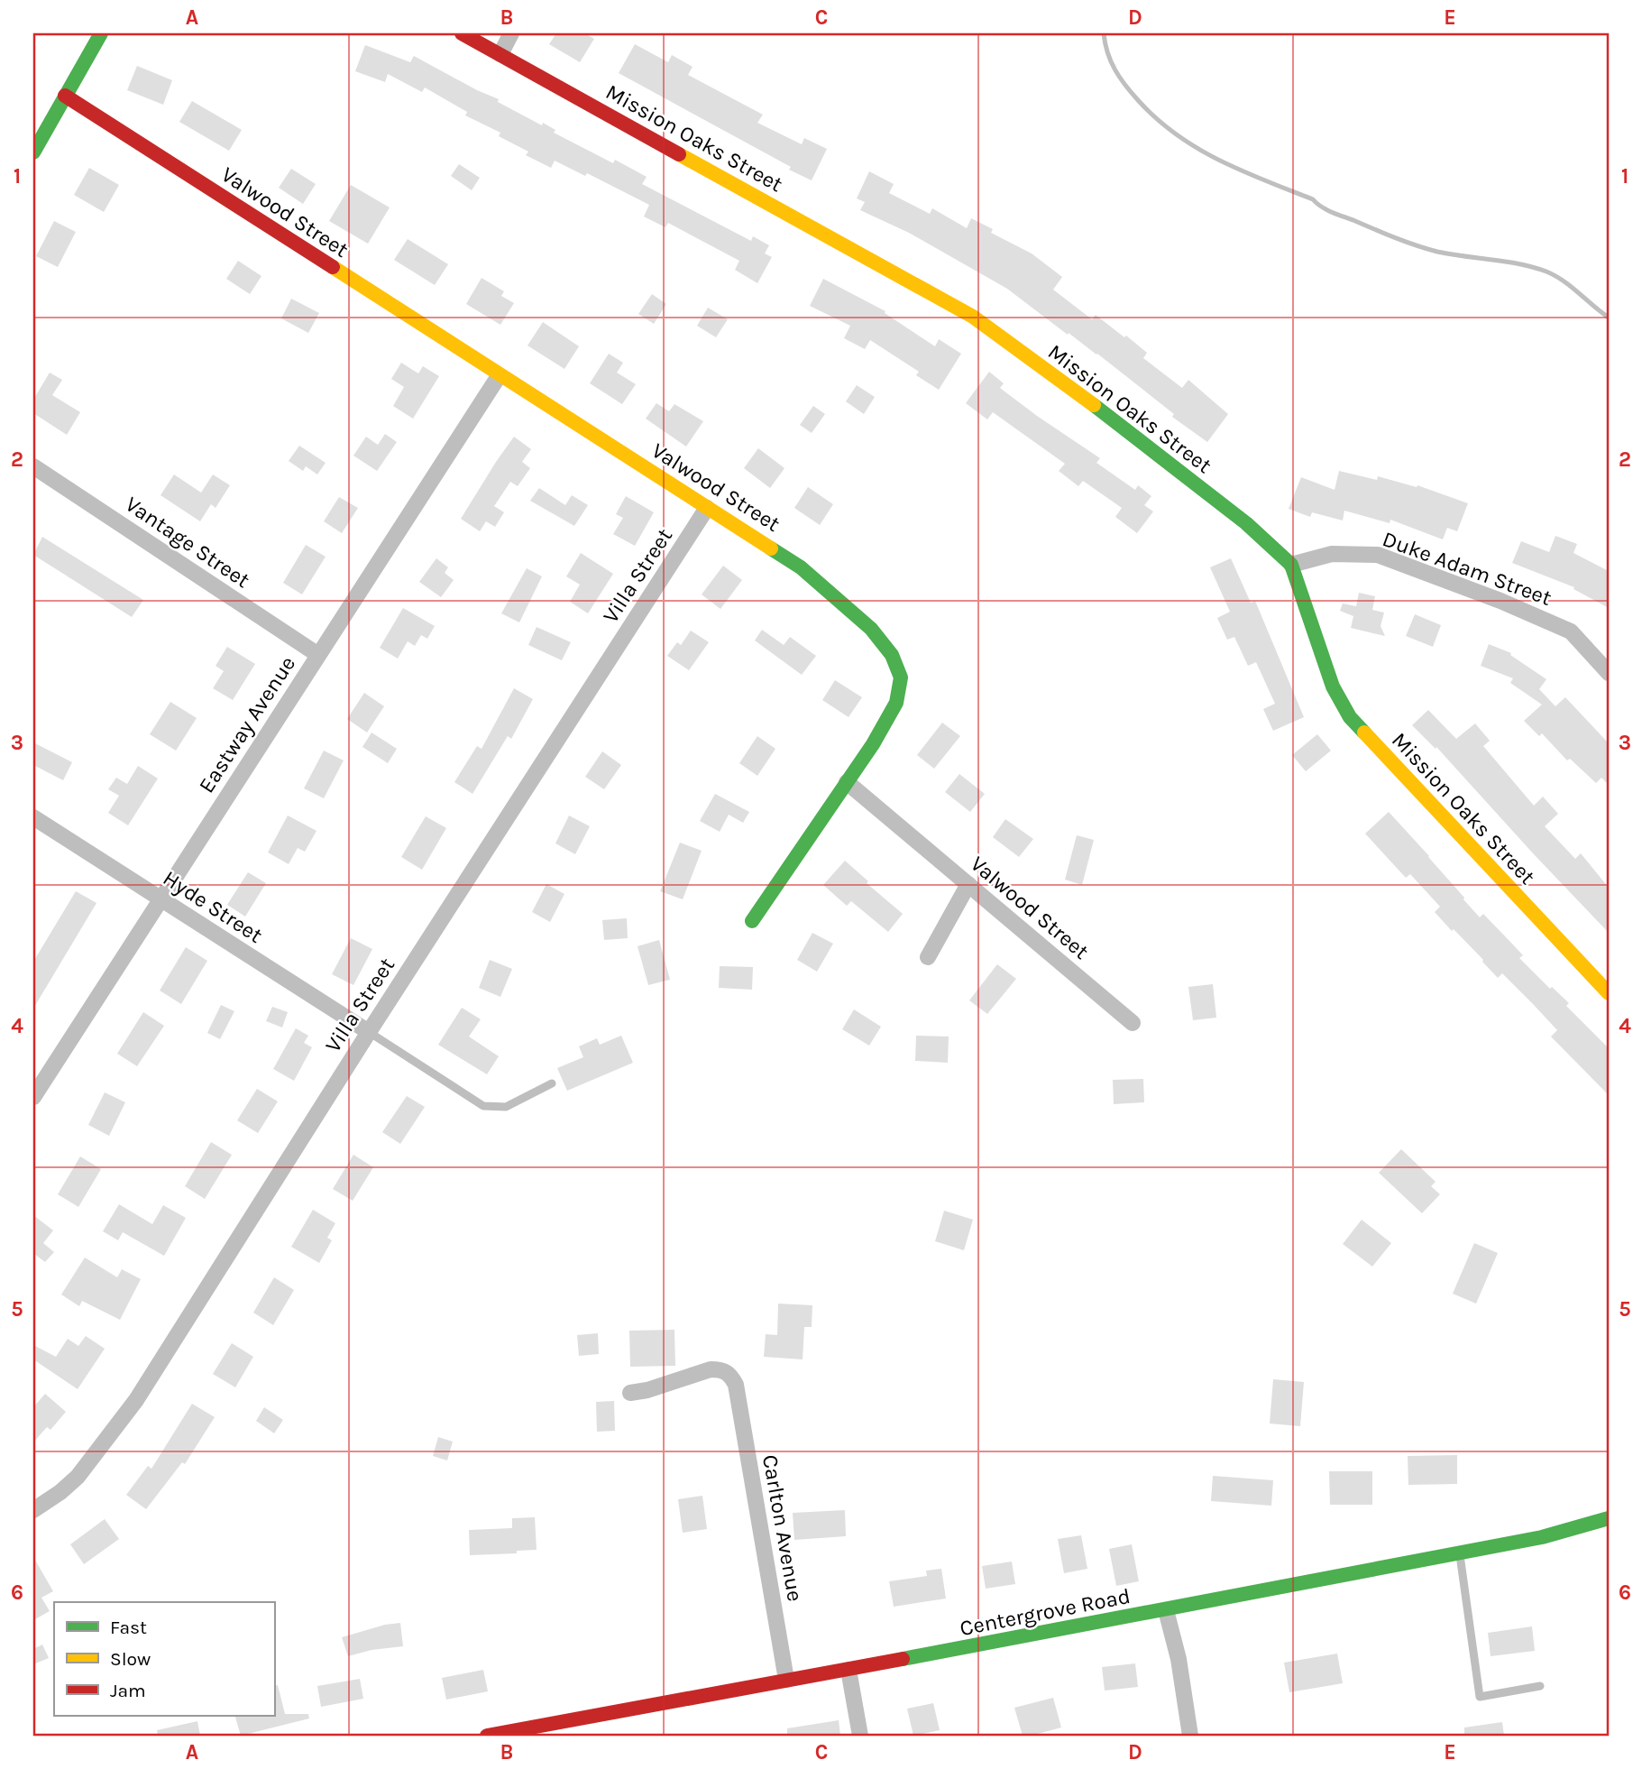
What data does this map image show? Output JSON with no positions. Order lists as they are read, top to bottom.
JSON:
{
  "streets": {
    "street": [
      "Mission Oaks Street",
      "Valwood Street",
      "Vantage Street",
      "Duke Adam Street",
      "Villa Street",
      "Eastway Avenue",
      "Hyde Street",
      "Carlton Avenue",
      "Centergrove Road"
    ]
  },
  "crossings": [
    ["Mission Oaks Street", "Duke Adam Street"],
    ["Valwood Street", "Villa Street"],
    ["Valwood Street", "Eastway Avenue"],
    ["Vantage Street", "Eastway Avenue"],
    ["Villa Street", "Hyde Street"],
    ["Eastway Avenue", "Hyde Street"],
    ["Carlton Avenue", "Centergrove Road"]
  ],
  "legend": ["Fast", "Slow", "Jam"],
  "grid": {
    "columns": [
      "A",
      "B",
      "C",
      "D",
      "E"
    ],
    "rows": [
      "1",
      "2",
      "3",
      "4",
      "5",
      "6"
    ]
  }
}
